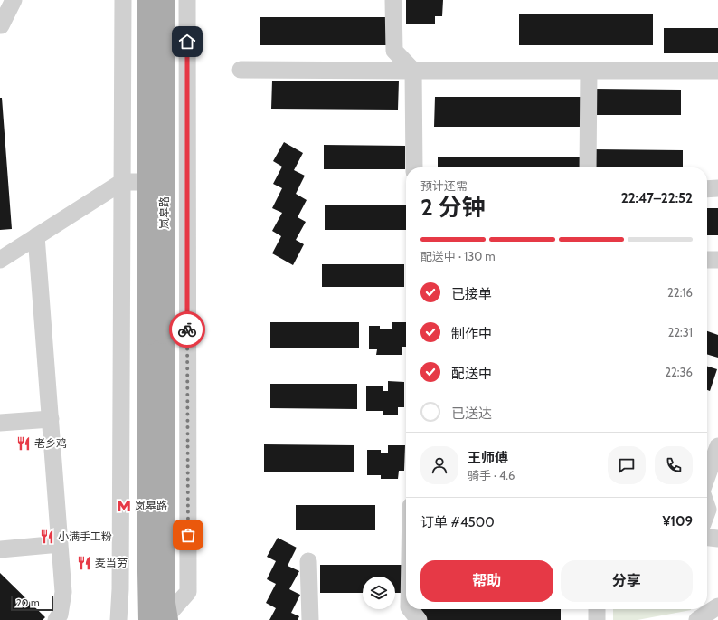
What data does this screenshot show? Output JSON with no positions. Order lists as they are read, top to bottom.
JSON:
{
  "streets": {
    "main road": ["岚皋路"]
  },
  "places": {
    "restaurant": ["老乡鸡", "小满手工粉", "麦当劳"],
    "metro station": ["岚皋路"]
  },
  "scale_bar": "20 m",
  "page": {
    "heading": ["2 分钟", "预计还需", "22:47–22:52"],
    "panel": [
      "王师傅",
      "骑手 · 4.6",
      "订单 #4500",
      "¥109"
    ],
    "bar": "配送中 · 130 m",
    "list": [
      ["已接单", "22:16"],
      ["制作中", "22:31"],
      ["配送中", "22:36"],
      "已送达"
    ],
    "buttons": ["帮助", "分享"],
    "scale": "20 m"
  }
}
